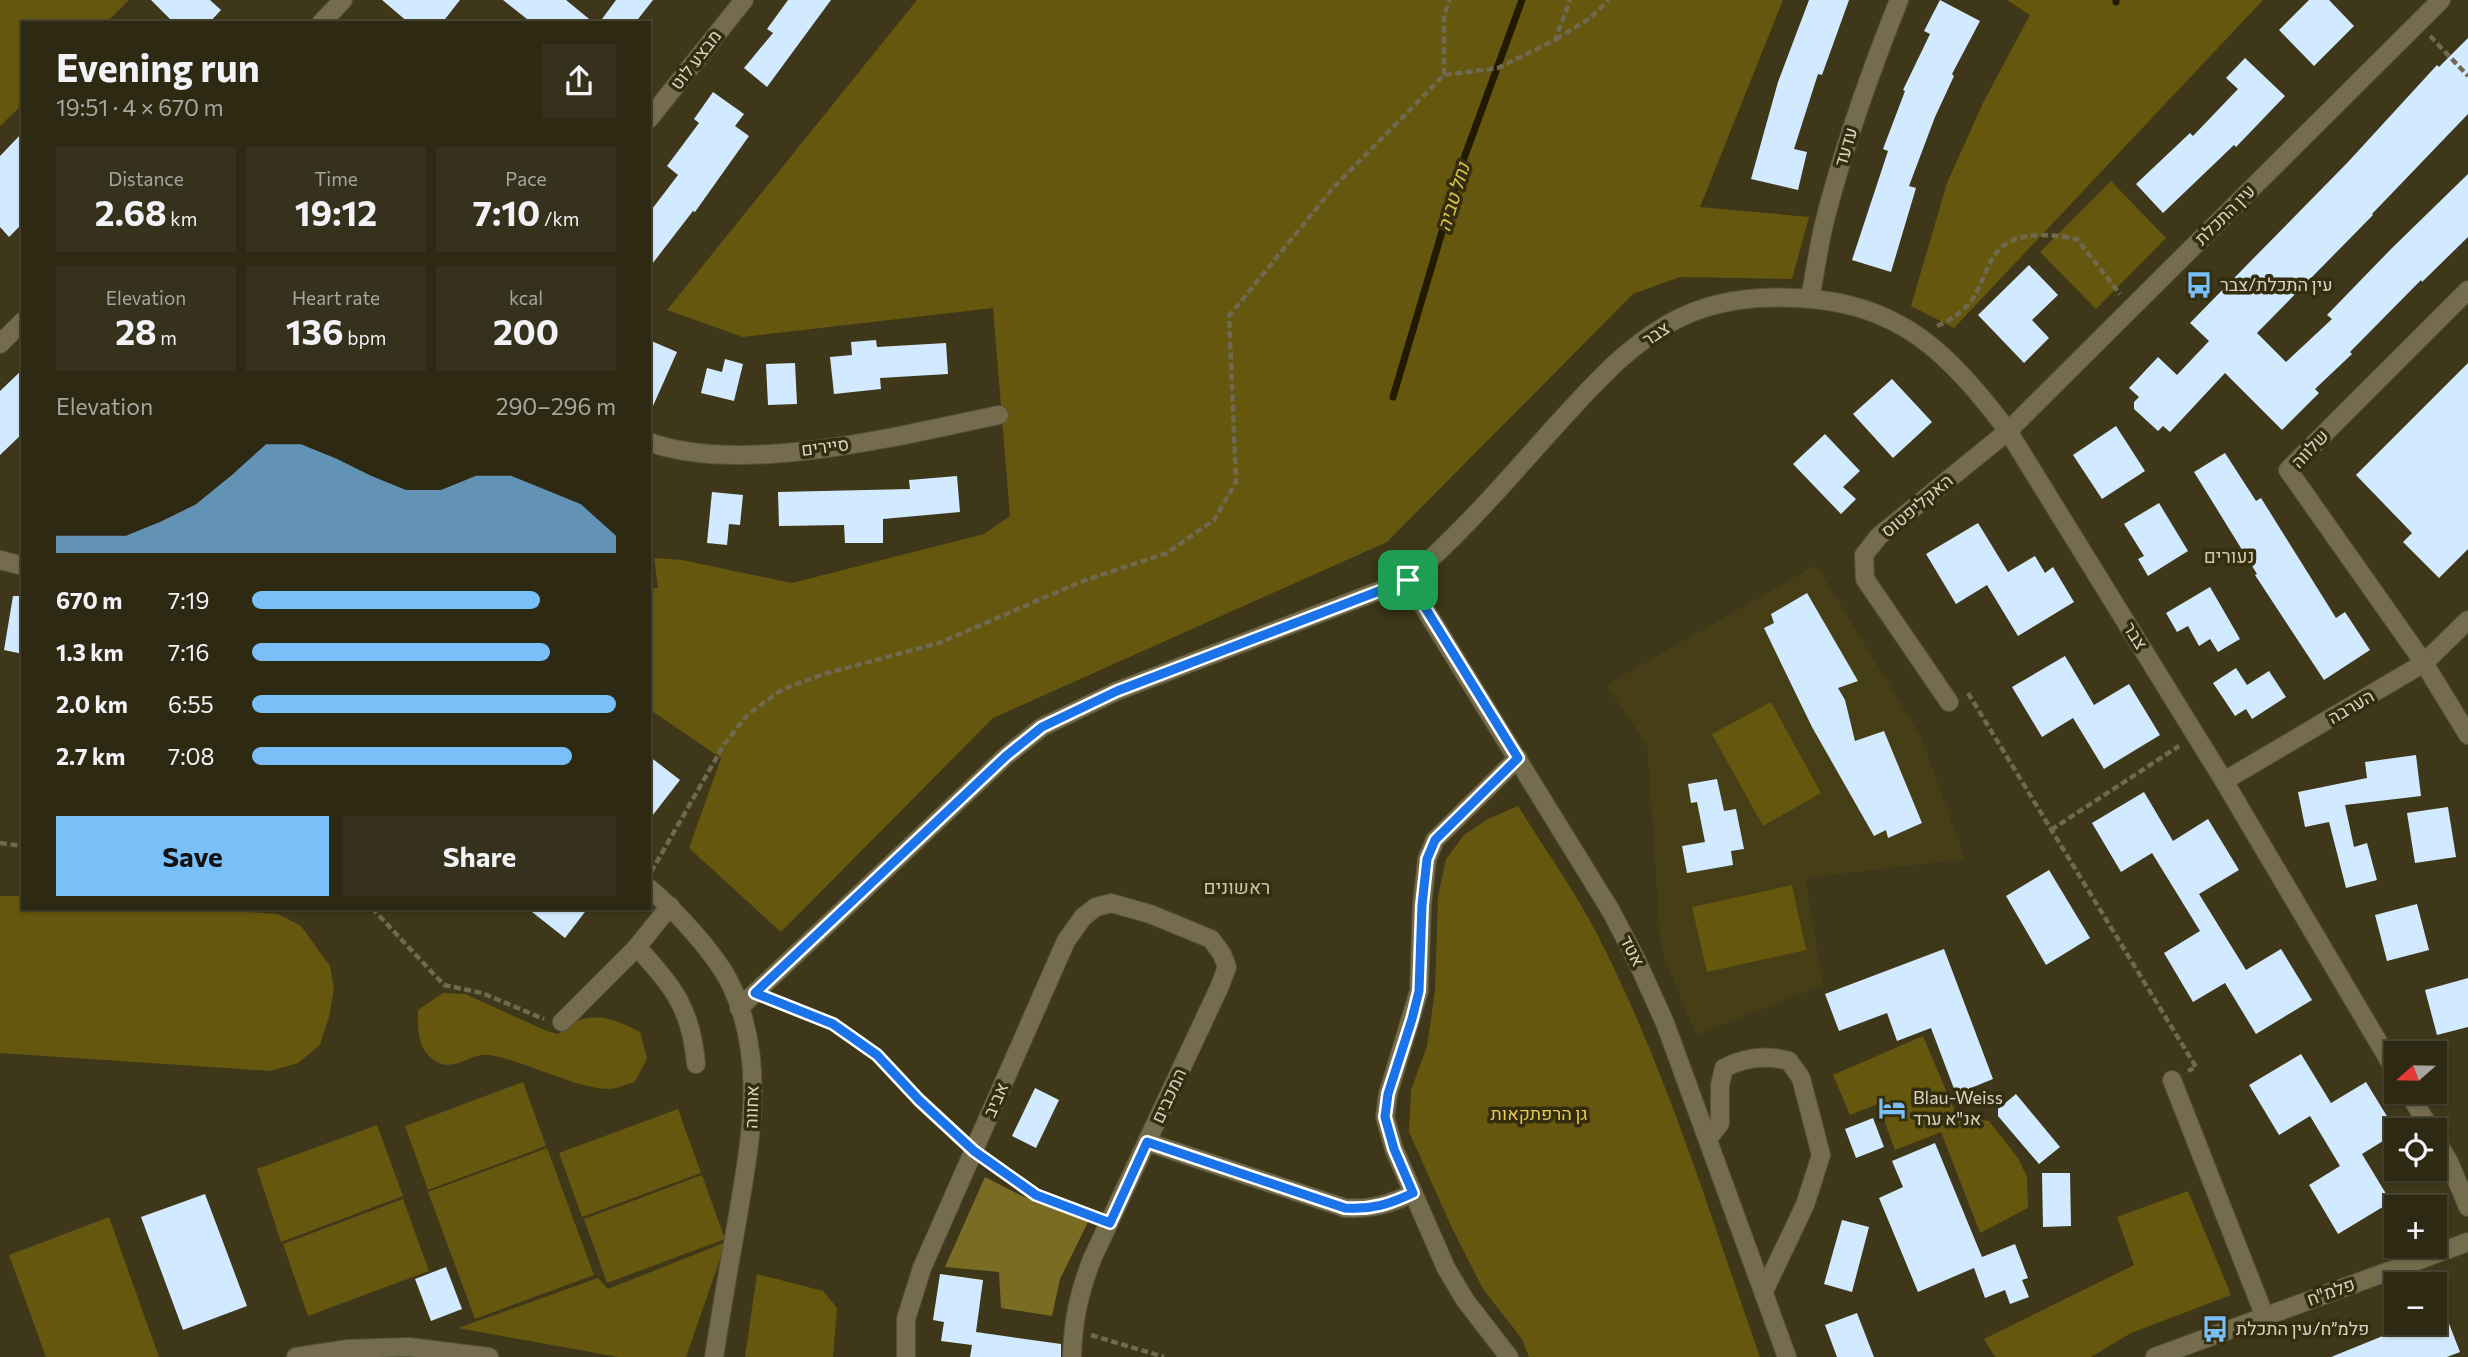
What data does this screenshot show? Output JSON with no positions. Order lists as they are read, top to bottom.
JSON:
{
  "streets": {
    "street": [
      "מבצע לוט",
      "עדעד",
      "עין התכלת",
      "צבר",
      "סיירים",
      "שלווה",
      "האקליפטוס",
      "הערבה",
      "אטד",
      "המכבים",
      "אביב",
      "אחווה",
      "פלמ\"ח"
    ]
  },
  "crossings": [
    ["עדעד", "צבר"],
    ["עין התכלת", "צבר"],
    ["עין התכלת", "האקליפטוס"],
    ["צבר", "האקליפטוס"],
    ["צבר", "הערבה"],
    ["צבר", "אטד"],
    ["צבר", "אחווה"],
    ["שלווה", "הערבה"],
    ["המכבים", "אביב"]
  ],
  "districts": ["נעורים", "ראשונים"],
  "water": ["נחל טביה"],
  "parks": ["גן הרפתקאות"],
  "places": {
    "bus stop": ["עין התכלת/צבר", "פלמ״ח/עין התכלת"],
    "hotel": ["Blau-Weiss אנ\"א ערד"]
  },
  "north": "left",
  "page": {
    "heading": ["Evening run", "19:51 · 4 × 670 m"],
    "stats": [
      ["Distance", "2.68 km"],
      ["Time", "19:12"],
      ["Pace", "7:10 /km"],
      ["Elevation", "28 m"],
      ["Heart rate", "136 bpm"],
      ["kcal", "200"]
    ],
    "chart": ["Elevation", "290–296 m"],
    "list": [
      {
        "name": "670 m",
        "note": "7:19"
      },
      {
        "name": "1.3 km",
        "note": "7:16"
      },
      {
        "name": "2.0 km",
        "note": "6:55"
      },
      {
        "name": "2.7 km",
        "note": "7:08"
      }
    ],
    "buttons": ["Save", "Share"],
    "map_buttons": ["+", "−"]
  }
}
